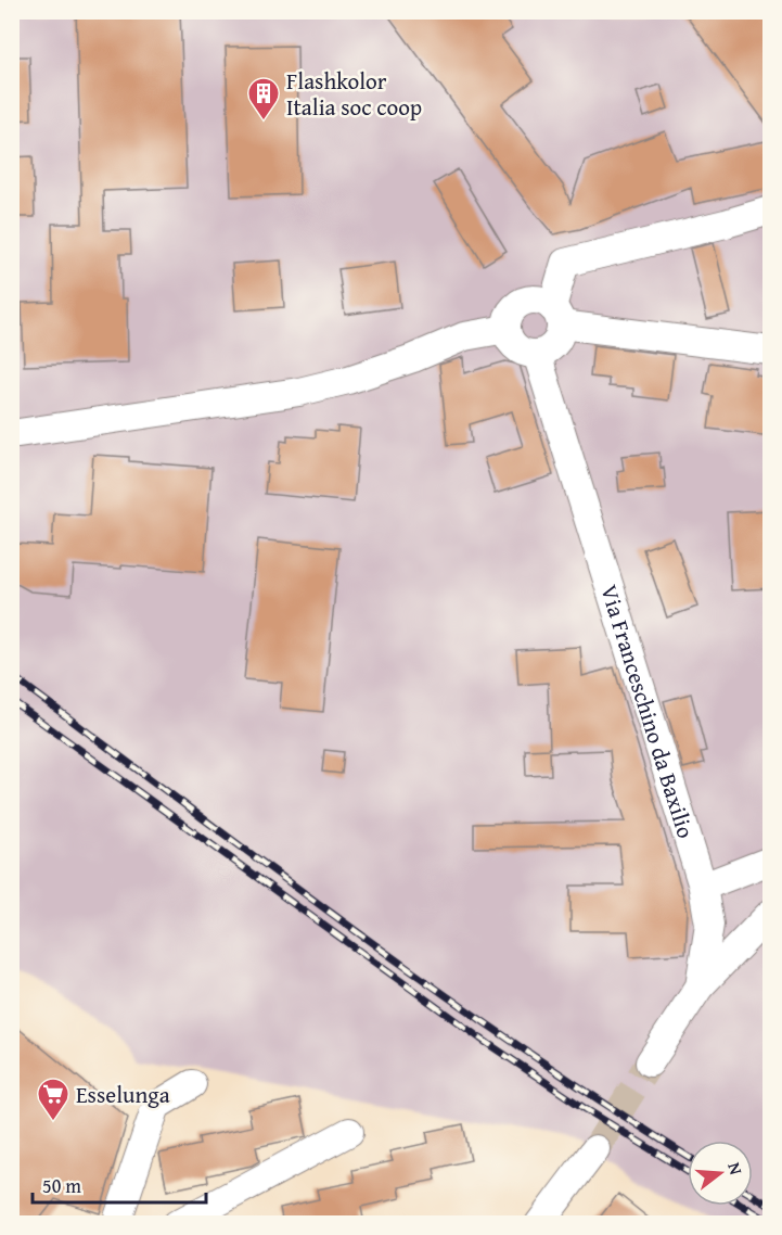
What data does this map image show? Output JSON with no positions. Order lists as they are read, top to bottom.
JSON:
{
  "streets": {
    "street": ["Via Franceschino da Baxilio"]
  },
  "places": {
    "building": ["Flashkolor Italia soc coop"],
    "supermarket": ["Esselunga"]
  },
  "scale_bar": "50 m",
  "north": "right"
}
